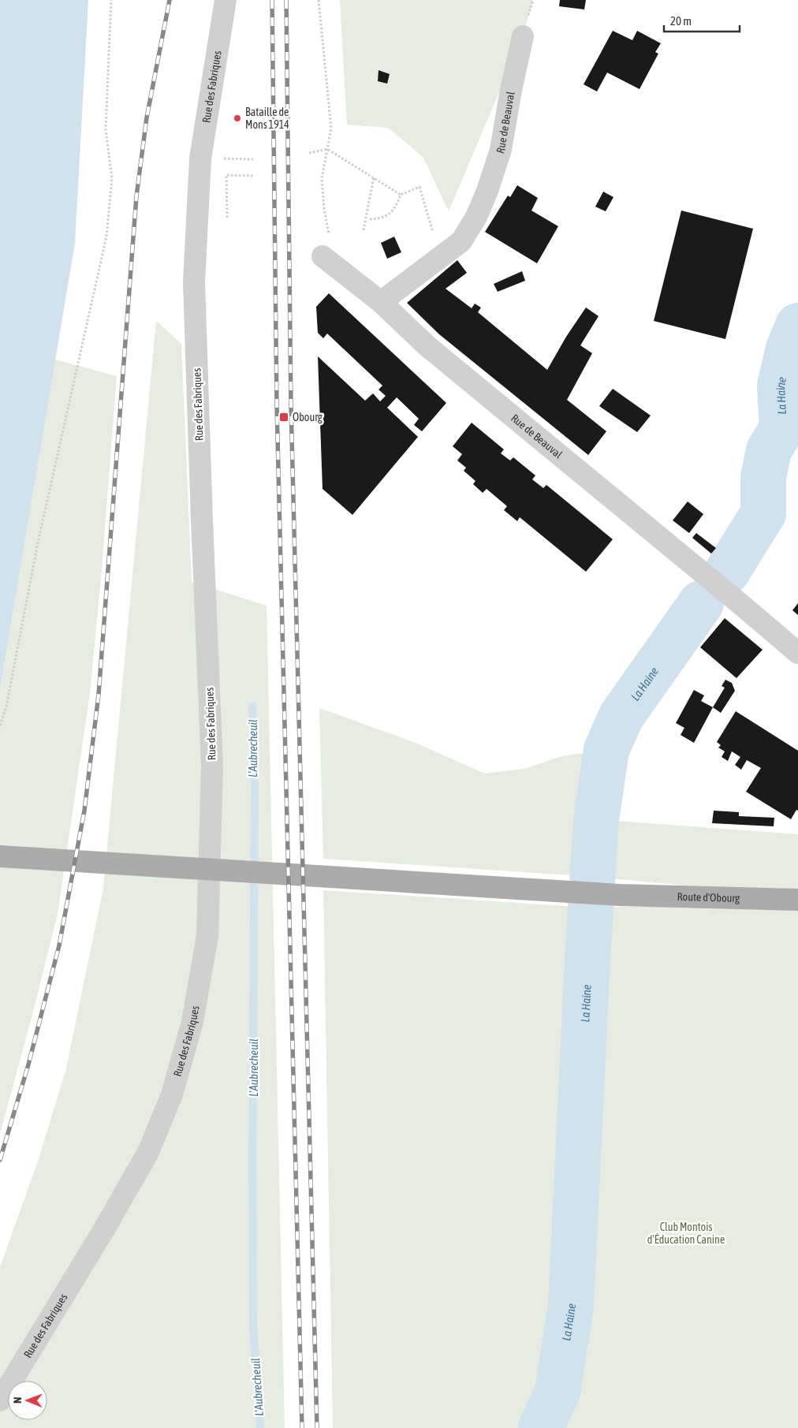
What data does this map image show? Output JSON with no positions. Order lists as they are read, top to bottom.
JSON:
{
  "streets": {
    "main road": ["Route d'Obourg"],
    "street": ["Rue des Fabriques", "Rue de Beauval"]
  },
  "water": ["La Haine", "L'Aubrecheuil"],
  "parks": ["Club Montois d'Éducation Canine"],
  "places": {
    "other": ["Bataille de Mons 1914"],
    "transit": ["Obourg"]
  },
  "scale_bar": "20 m",
  "north": "left"
}
